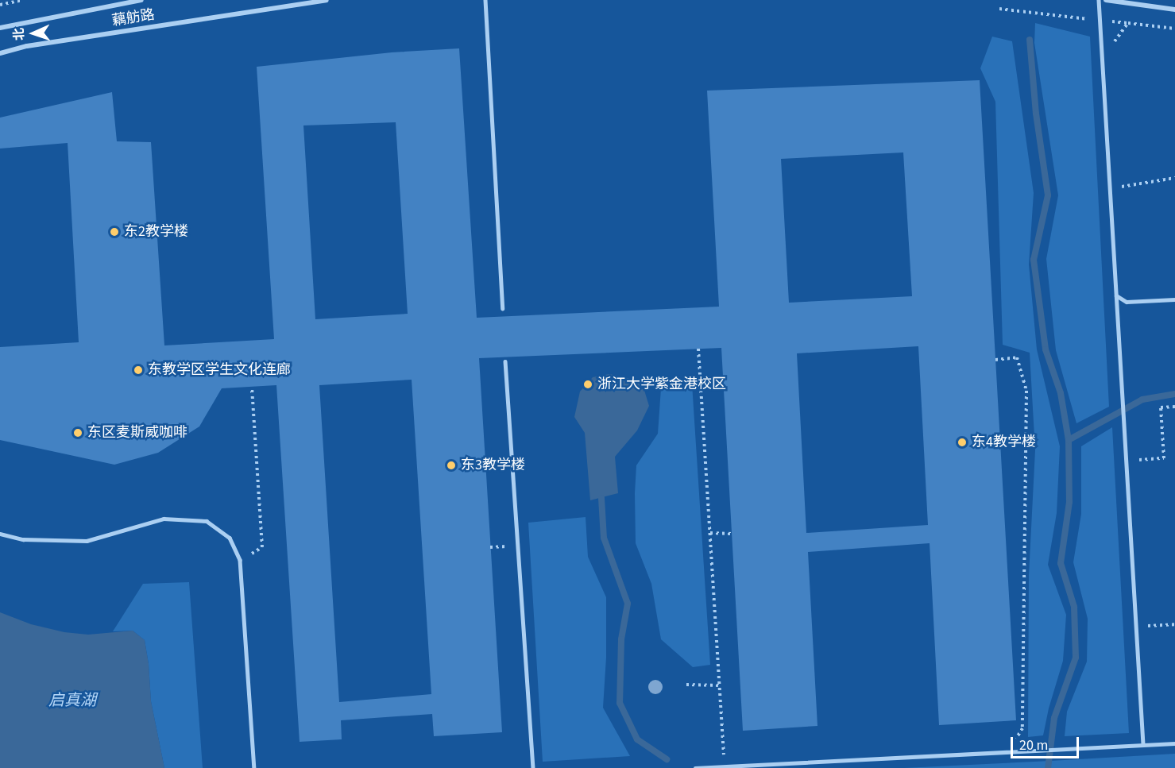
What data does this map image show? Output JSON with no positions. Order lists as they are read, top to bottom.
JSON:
{
  "streets": {
    "street": ["藕舫路"]
  },
  "water": ["启真湖"],
  "places": [
    "东2教学楼",
    "东教学区学生文化连廊",
    "浙江大学紫金港校区",
    "东区麦斯威咖啡",
    "东4教学楼",
    "东3教学楼"
  ],
  "scale_bar": "20 m",
  "north": "left"
}
